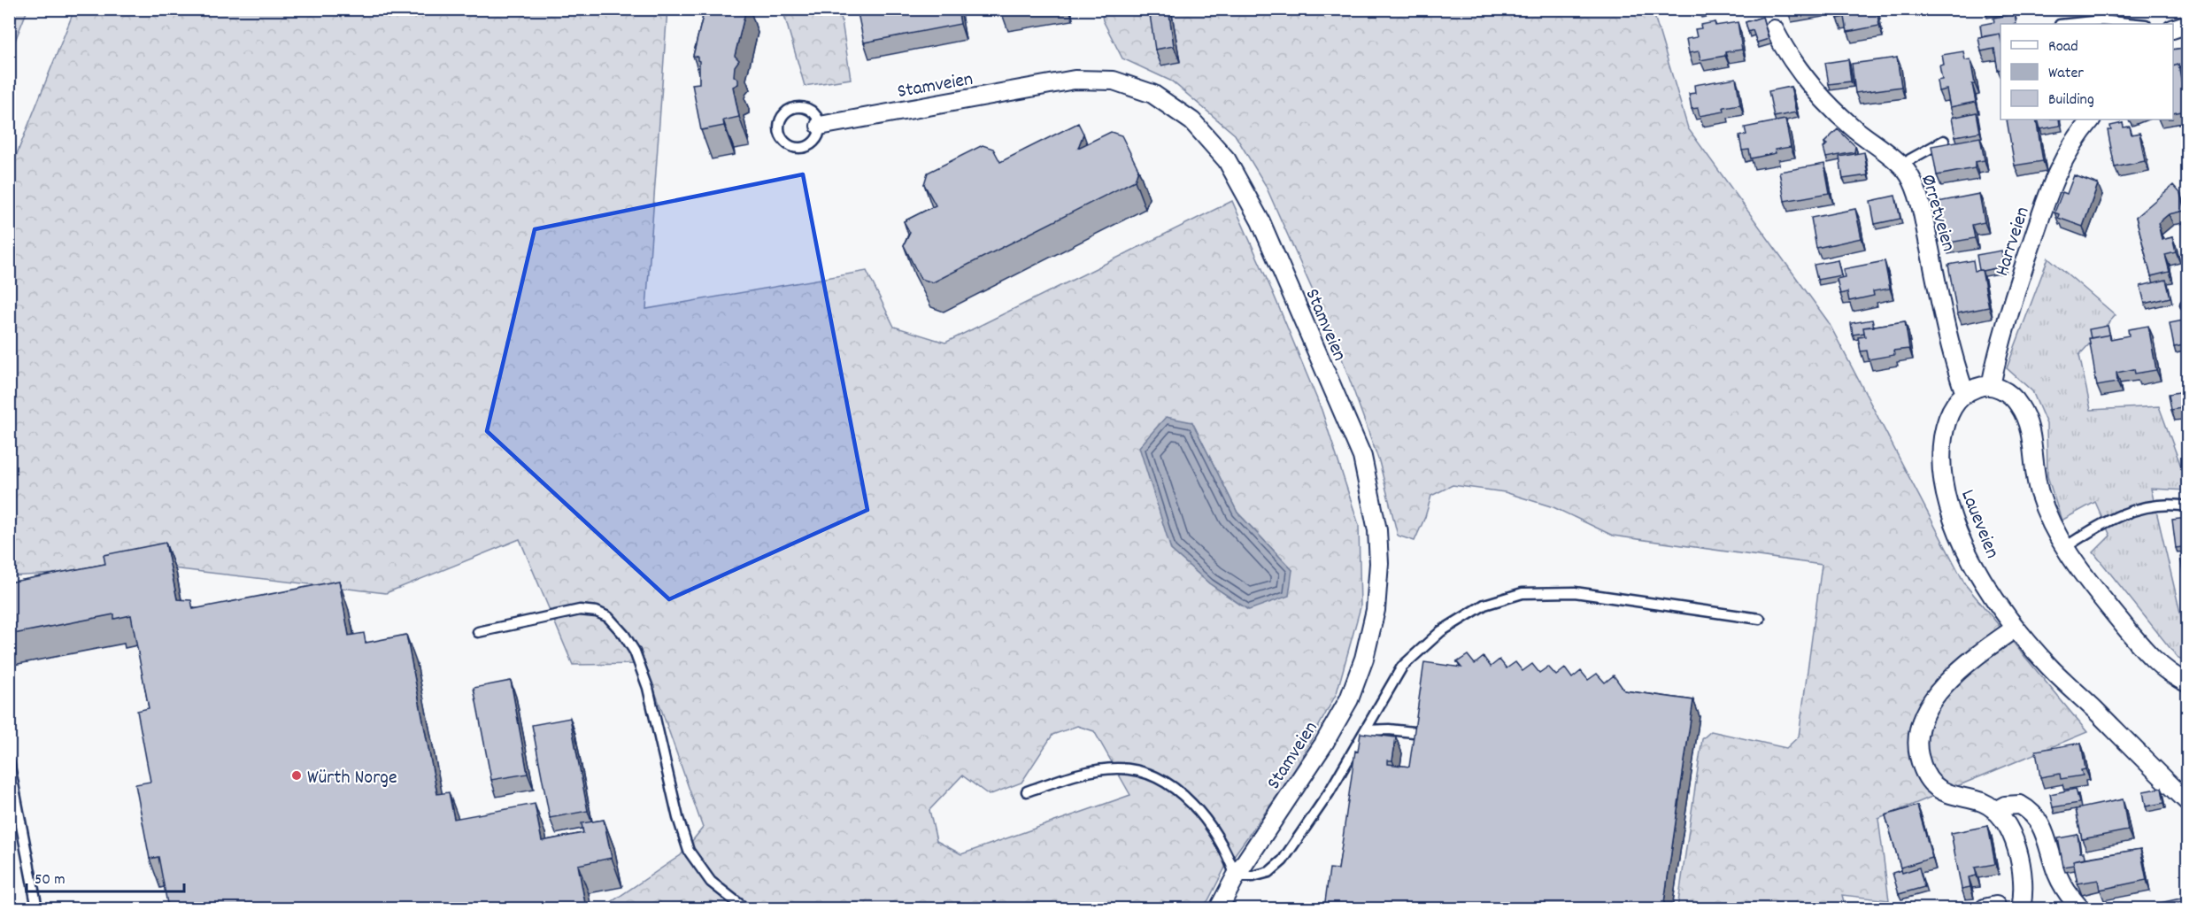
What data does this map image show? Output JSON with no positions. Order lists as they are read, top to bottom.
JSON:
{
  "streets": {
    "street": [
      "Stamveien",
      "Ørretveien",
      "Harrveien",
      "Laueveien"
    ]
  },
  "crossings": [
    ["Ørretveien", "Laueveien"]
  ],
  "places": ["Würth Norge"],
  "legend": ["Road", "Water", "Building"],
  "scale_bar": "50 m"
}
